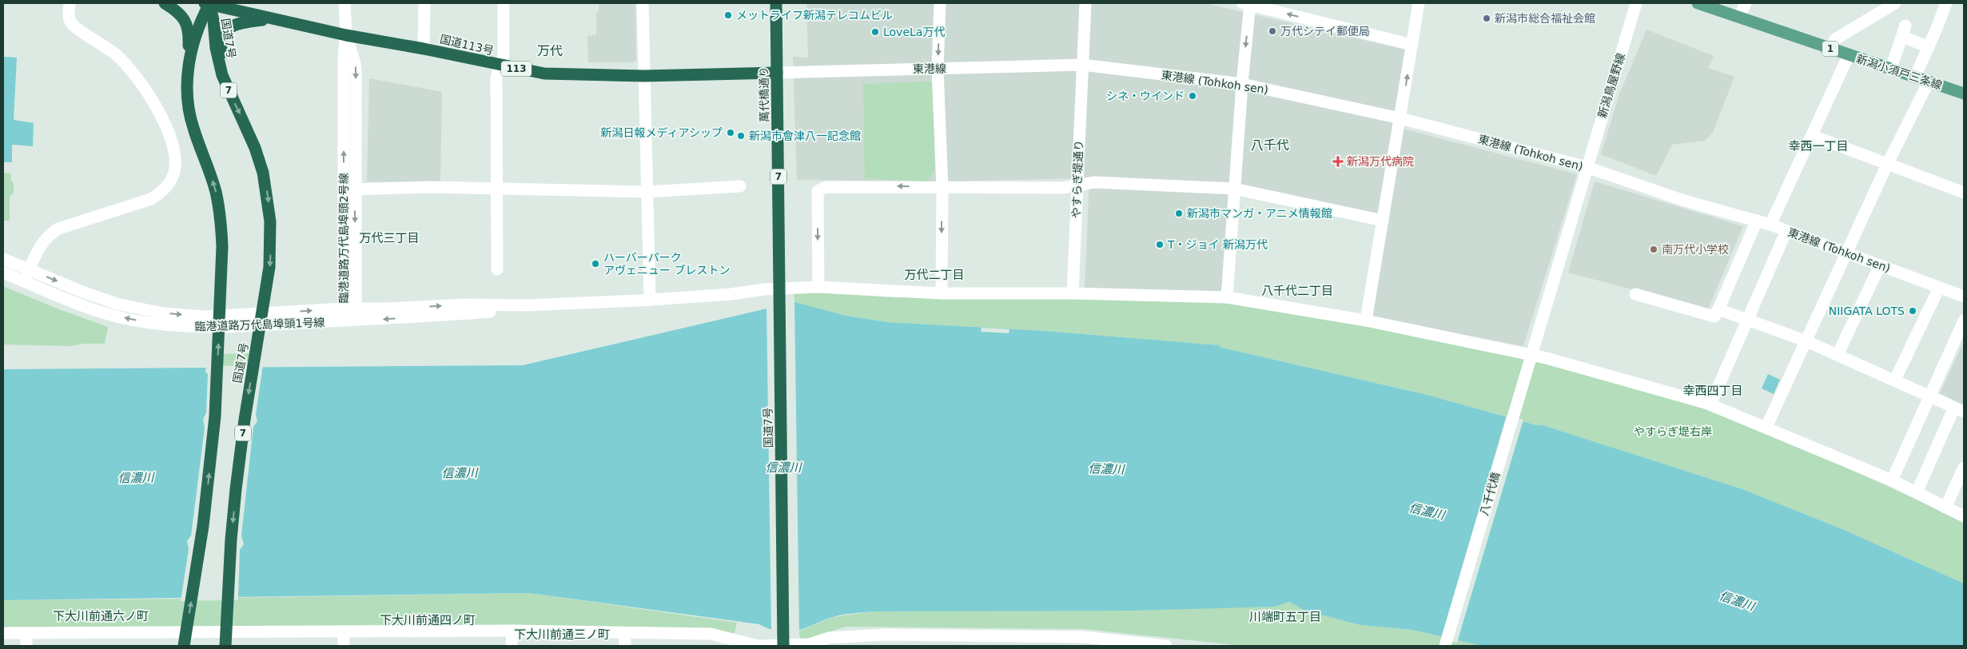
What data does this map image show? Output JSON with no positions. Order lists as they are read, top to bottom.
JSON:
{
  "streets": {
    "highway": [
      "国道7号",
      "国道113号",
      "113",
      "7",
      "萬代橋通り"
    ],
    "main road": ["1", "新潟小須戸三条線"],
    "street": [
      "東港線",
      "東港線 (Tohkoh sen)",
      "新潟鳥屋野線",
      "やすらぎ堤通り",
      "臨港道路万代島埠頭2号線",
      "臨港道路万代島埠頭1号線",
      "八千代橋"
    ]
  },
  "crossings": [
    ["国道7号", "国道113号"],
    ["国道7号", "萬代橋通り"],
    ["国道113号", "東港線"],
    ["国道113号", "萬代橋通り"],
    ["国道113号", "臨港道路万代島埠頭2号線"],
    ["東港線", "東港線 (Tohkoh sen)"],
    ["東港線", "萬代橋通り"],
    ["東港線", "やすらぎ堤通り"],
    ["東港線 (Tohkoh sen)", "新潟鳥屋野線"],
    ["東港線 (Tohkoh sen)", "やすらぎ堤通り"],
    ["新潟鳥屋野線", "八千代橋"],
    ["やすらぎ堤通り", "臨港道路万代島埠頭1号線"],
    ["臨港道路万代島埠頭2号線", "臨港道路万代島埠頭1号線"]
  ],
  "districts": [
    "万代",
    "八千代",
    "幸西一丁目",
    "万代三丁目",
    "万代二丁目",
    "八千代二丁目",
    "幸西四丁目",
    "下大川前通六ノ町",
    "川端町五丁目",
    "下大川前通四ノ町",
    "下大川前通三ノ町"
  ],
  "water": ["信濃川"],
  "parks": ["やすらぎ堤右岸"],
  "places": {
    "other": [
      "メットライフ新潟テレコムビル",
      "新潟市総合福祉会館",
      "万代シテイ郵便局",
      "LoveLa万代",
      "シネ・ウインド",
      "新潟日報メディアシップ",
      "新潟市會津八一記念館",
      "新潟市マンガ・アニメ情報館",
      "T・ジョイ 新潟万代",
      "南万代小学校",
      "ハーバーパーク アヴェニュー ブレストン",
      "NIIGATA LOTS"
    ],
    "health": ["新潟万代病院"]
  }
}
